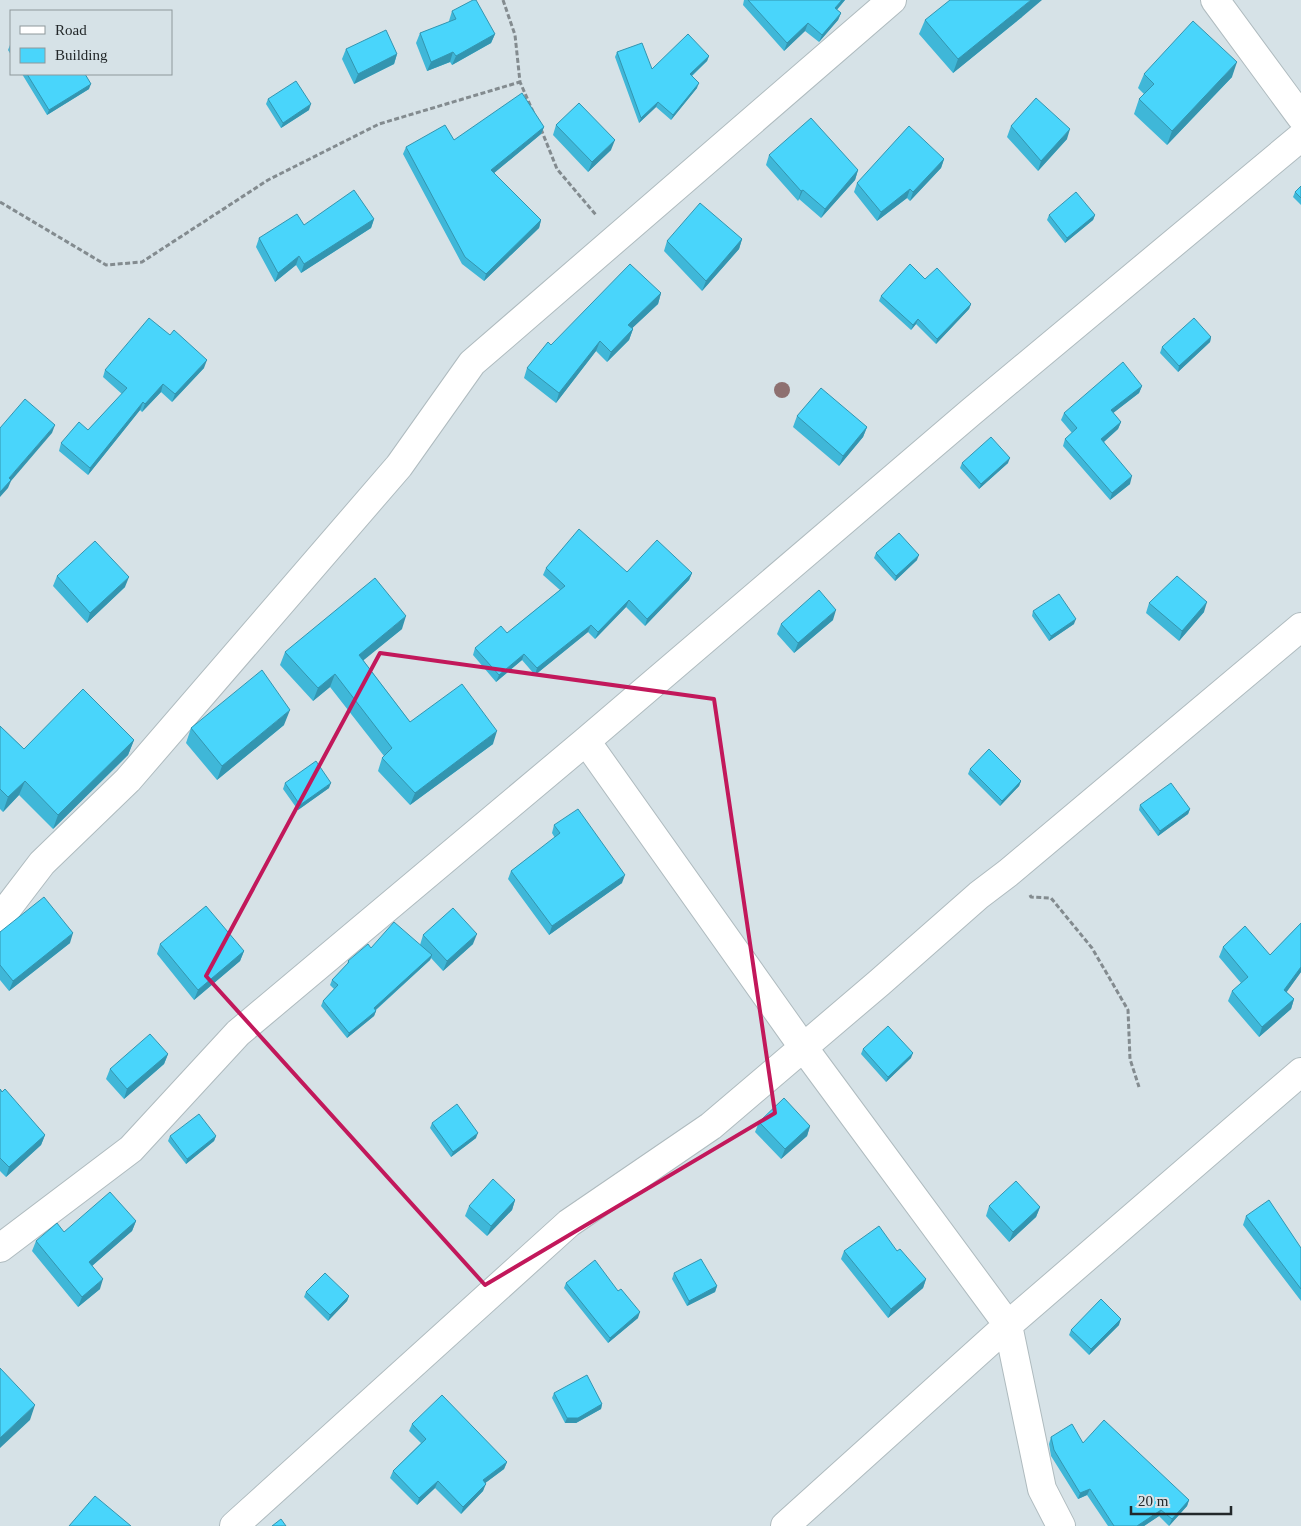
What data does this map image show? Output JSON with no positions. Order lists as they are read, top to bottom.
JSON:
{
  "legend": ["Road", "Building"],
  "scale_bar": "20 m"
}
